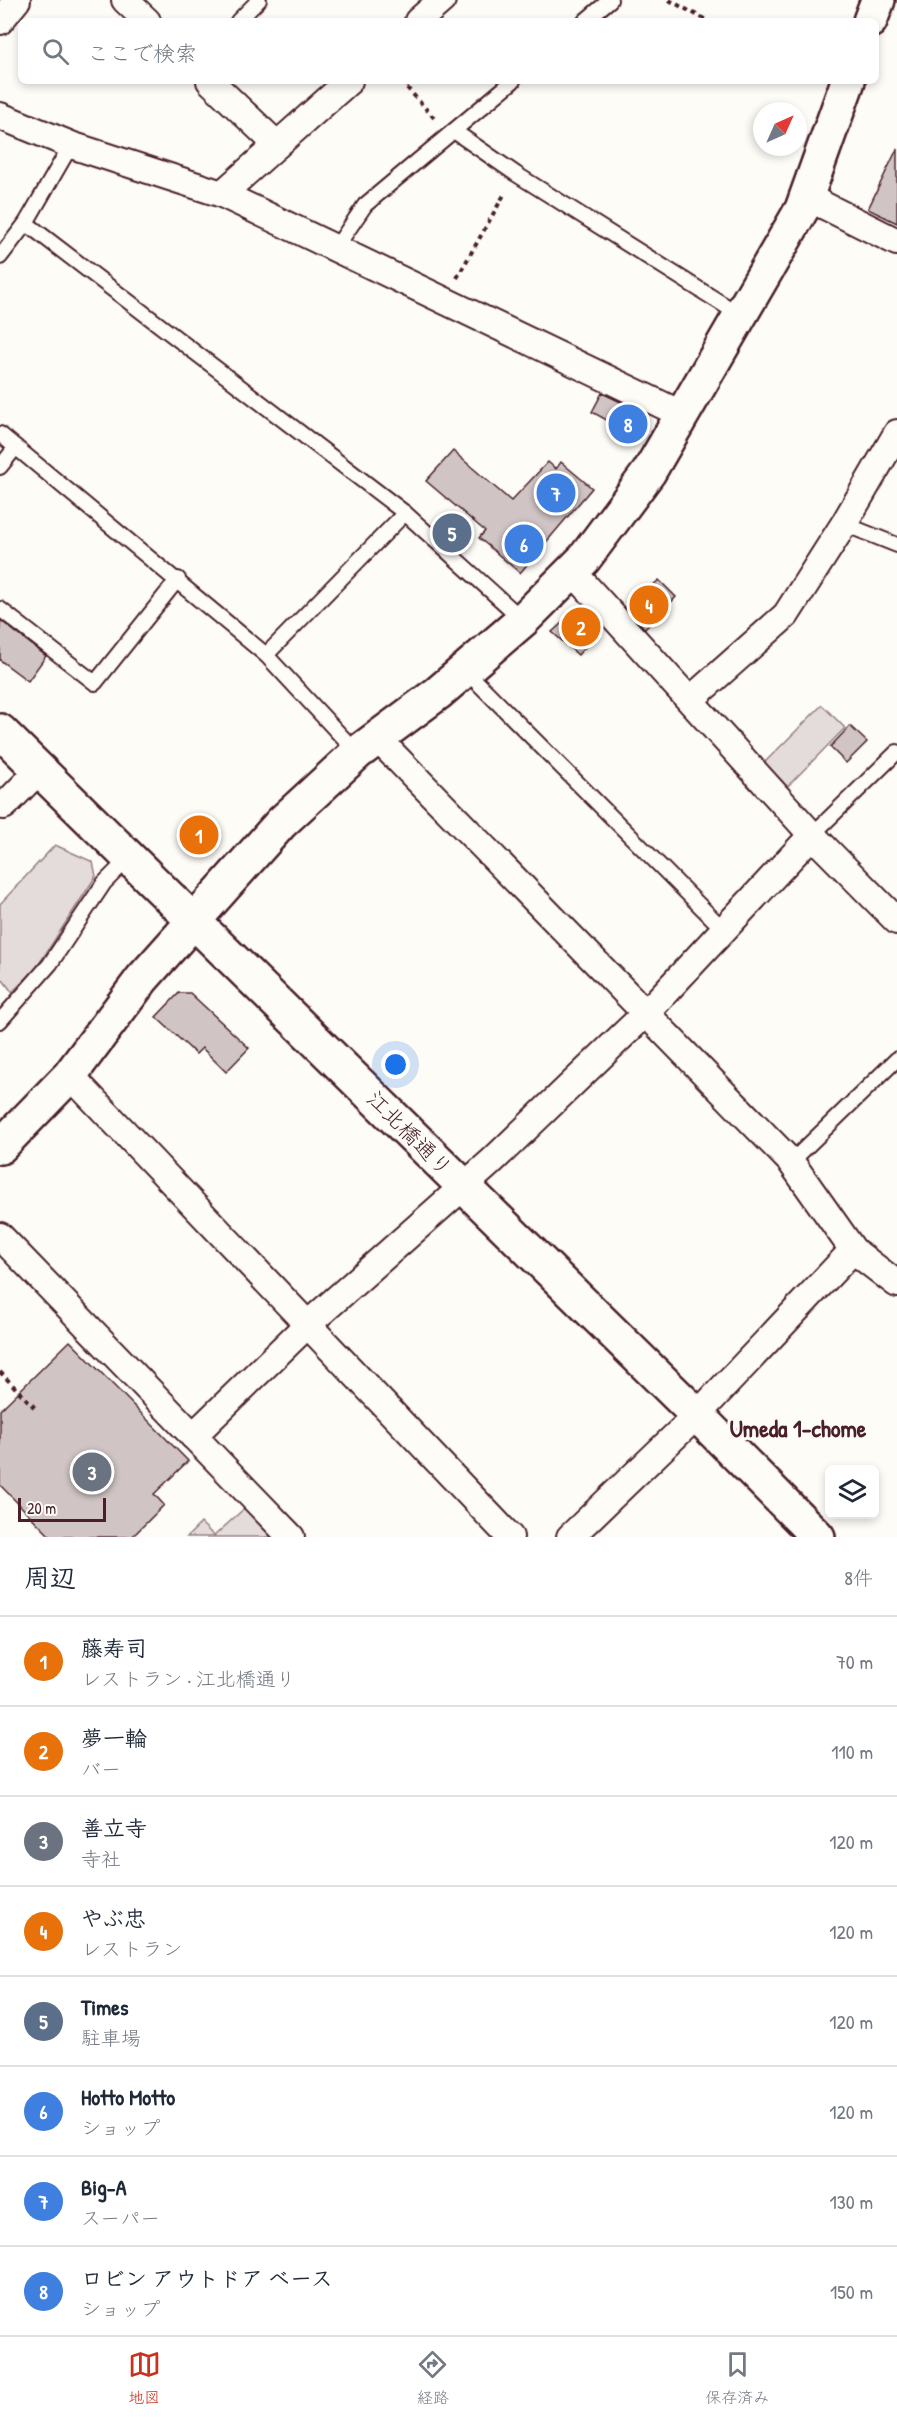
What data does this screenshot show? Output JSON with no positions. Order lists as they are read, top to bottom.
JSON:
{
  "streets": {
    "street": ["江北橋通り"]
  },
  "districts": ["Umeda 1-chome"],
  "scale_bar": "20 m",
  "north": "top right",
  "page": {
    "search": "ここで検索",
    "pins": [
      "8",
      "7",
      "5",
      "6",
      "4",
      "2",
      "1",
      "3"
    ],
    "scale": "20 m",
    "heading": ["周辺", "8件"],
    "list": [
      {
        "mark": "1",
        "name": "藤寿司",
        "note": "レストラン · 江北橋通り",
        "value": "70 m"
      },
      {
        "mark": "2",
        "name": "夢一輪",
        "note": "バー",
        "value": "110 m"
      },
      {
        "mark": "3",
        "name": "善立寺",
        "note": "寺社",
        "value": "120 m"
      },
      {
        "mark": "4",
        "name": "やぶ忠",
        "note": "レストラン",
        "value": "120 m"
      },
      {
        "mark": "5",
        "name": "Times",
        "note": "駐車場",
        "value": "120 m"
      },
      {
        "mark": "6",
        "name": "Hotto Motto",
        "note": "ショップ",
        "value": "120 m"
      },
      {
        "mark": "7",
        "name": "Big-A",
        "note": "スーパー",
        "value": "130 m"
      },
      {
        "mark": "8",
        "name": "ロビン アウトドア ベース",
        "note": "ショップ",
        "value": "150 m"
      }
    ],
    "nav": ["地図", "経路", "保存済み"]
  }
}
